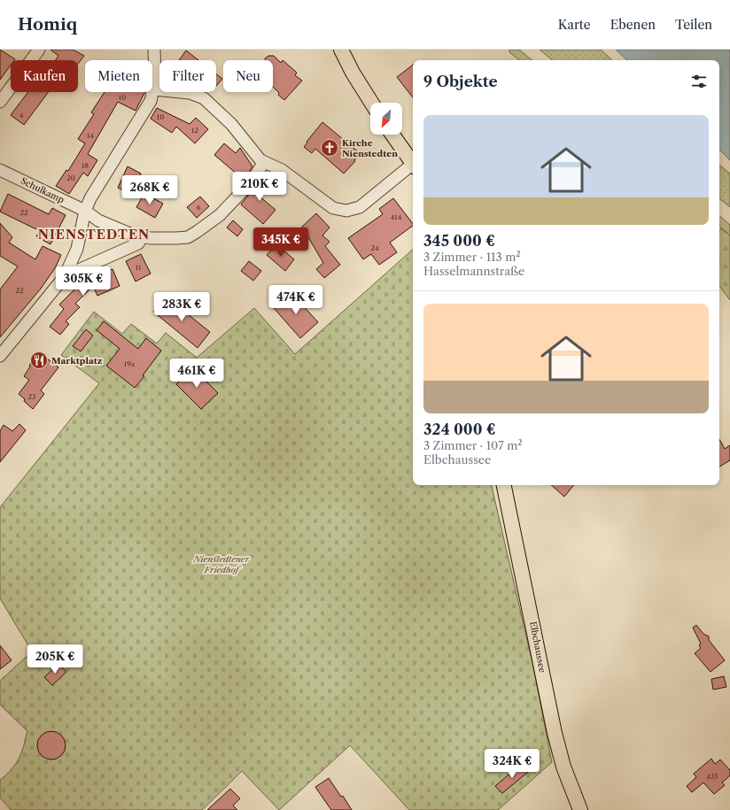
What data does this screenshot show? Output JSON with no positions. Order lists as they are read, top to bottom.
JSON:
{
  "streets": {
    "main road": ["Elbchaussee"],
    "street": ["Schulkamp"]
  },
  "districts": ["NIENSTEDTEN"],
  "parks": ["Nienstedtener Friedhof"],
  "places": {
    "church": ["Kirche Nienstedten"],
    "restaurant": ["Marktplatz"]
  },
  "house_numbers": [
    "10",
    "4",
    "10",
    "12",
    "14",
    "18",
    "20",
    "6",
    "22",
    "414",
    "24",
    "11",
    "22",
    "19a",
    "23",
    "435"
  ],
  "north": "bottom left",
  "page": {
    "header": "Homiq",
    "nav": ["Karte", "Ebenen", "Teilen"],
    "chip": [
      "Kaufen",
      "Mieten",
      "Filter",
      "Neu"
    ],
    "heading": "9 Objekte",
    "list": [
      {
        "name": "345 000 €",
        "note": "3 Zimmer · 113 m² · Hasselmannstraße"
      },
      {
        "name": "324 000 €",
        "note": "3 Zimmer · 107 m² · Elbchaussee"
      }
    ],
    "price": [
      "210K €",
      "268K €",
      "345K €",
      "305K €",
      "474K €",
      "283K €",
      "461K €",
      "205K €",
      "324K €"
    ]
  }
}
